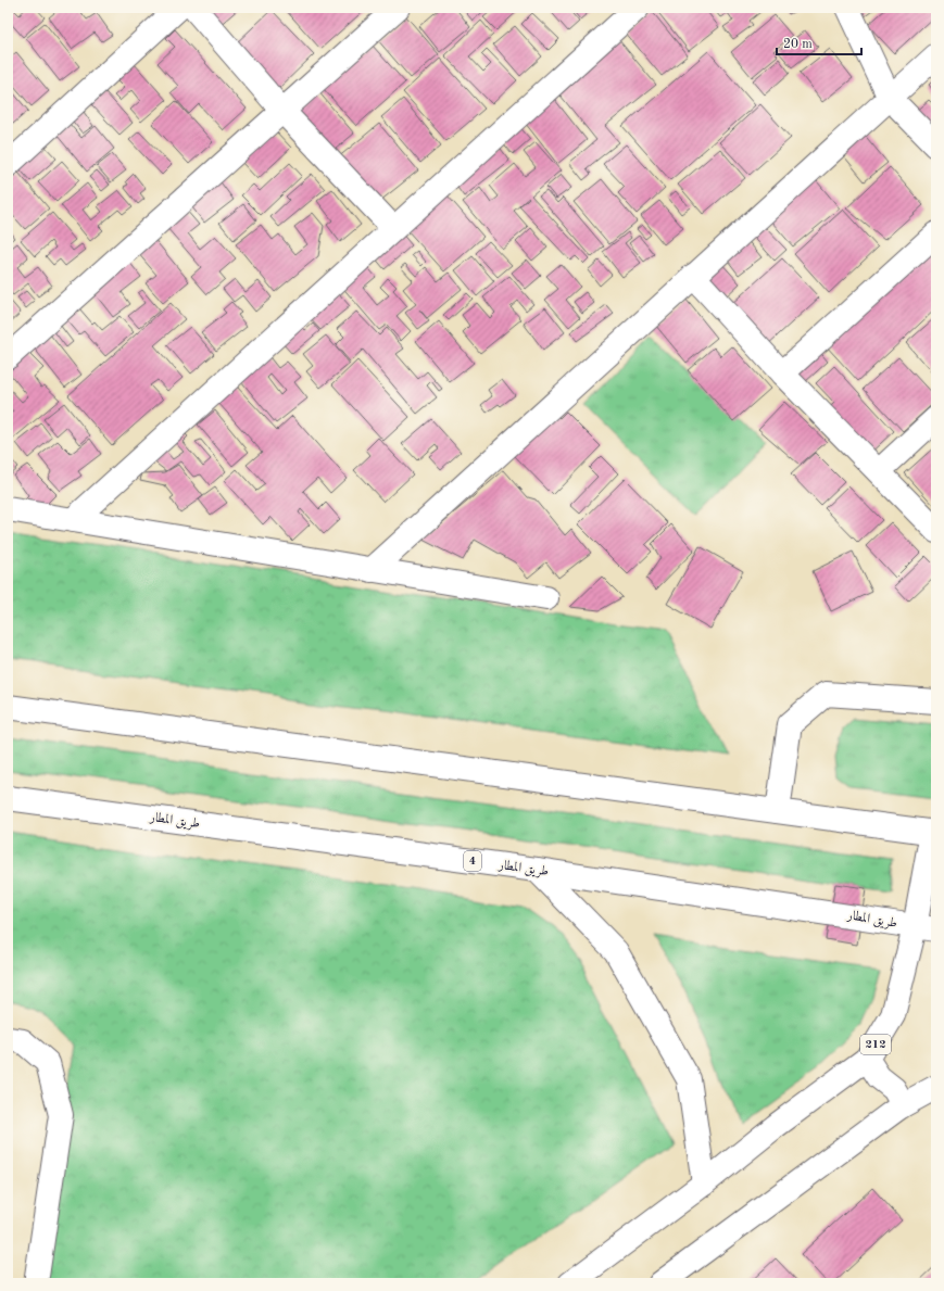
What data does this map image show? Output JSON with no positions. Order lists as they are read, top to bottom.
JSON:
{
  "streets": {
    "main road": ["طريق المطار", "4", "212"]
  },
  "crossings": [
    ["طريق المطار", "212"]
  ],
  "scale_bar": "20 m"
}
